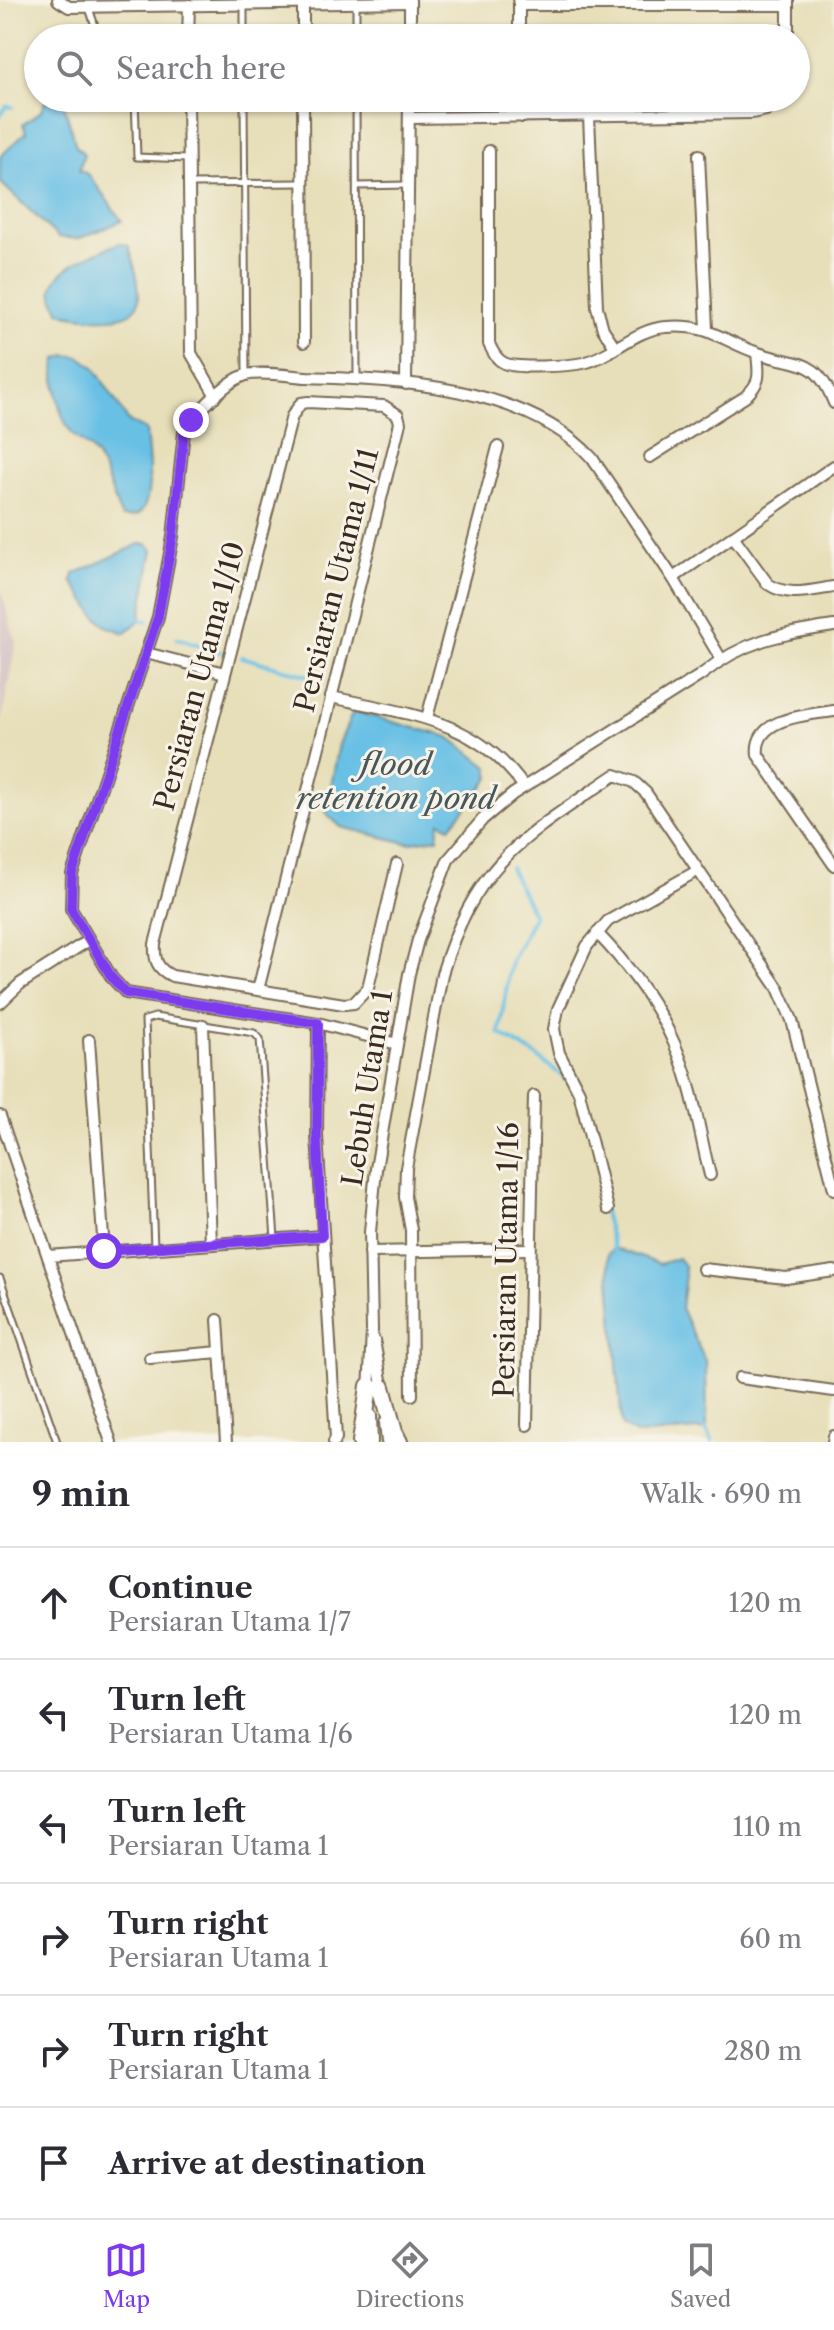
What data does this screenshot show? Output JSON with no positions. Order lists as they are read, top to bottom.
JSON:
{
  "streets": {
    "street": [
      "Persiaran Utama 1/11",
      "Persiaran Utama 1/10",
      "Lebuh Utama 1",
      "Persiaran Utama 1/16"
    ]
  },
  "crossings": [
    ["Persiaran Utama 1/11", "Persiaran Utama 1/10"]
  ],
  "water": ["flood retention pond"],
  "page": {
    "search": "Search here",
    "heading": ["9 min", "Walk · 690 m"],
    "list": [
      ["Continue", "Persiaran Utama 1/7", "120 m"],
      ["Turn left", "Persiaran Utama 1/6", "120 m"],
      ["Turn left", "Persiaran Utama 1", "110 m"],
      ["Turn right", "Persiaran Utama 1", "60 m"],
      ["Turn right", "Persiaran Utama 1", "280 m"],
      "Arrive at destination"
    ],
    "nav": ["Map", "Directions", "Saved"]
  }
}
